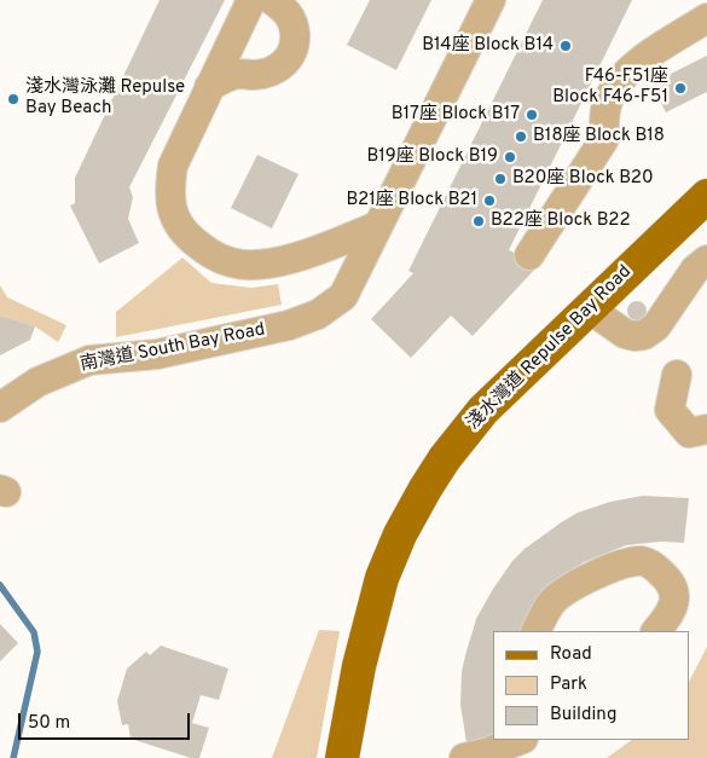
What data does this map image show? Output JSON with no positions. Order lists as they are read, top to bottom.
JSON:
{
  "streets": {
    "main road": ["淺水灣道 Repulse Bay Road"],
    "street": ["南灣道 South Bay Road"]
  },
  "places": [
    "B14座 Block B14",
    "F46-F51座 Block F46-F51",
    "淺水灣泳灘 Repulse Bay Beach",
    "B17座 Block B17",
    "B18座 Block B18",
    "B19座 Block B19",
    "B20座 Block B20",
    "B21座 Block B21",
    "B22座 Block B22"
  ],
  "legend": ["Road", "Park", "Building"],
  "scale_bar": "50 m"
}
